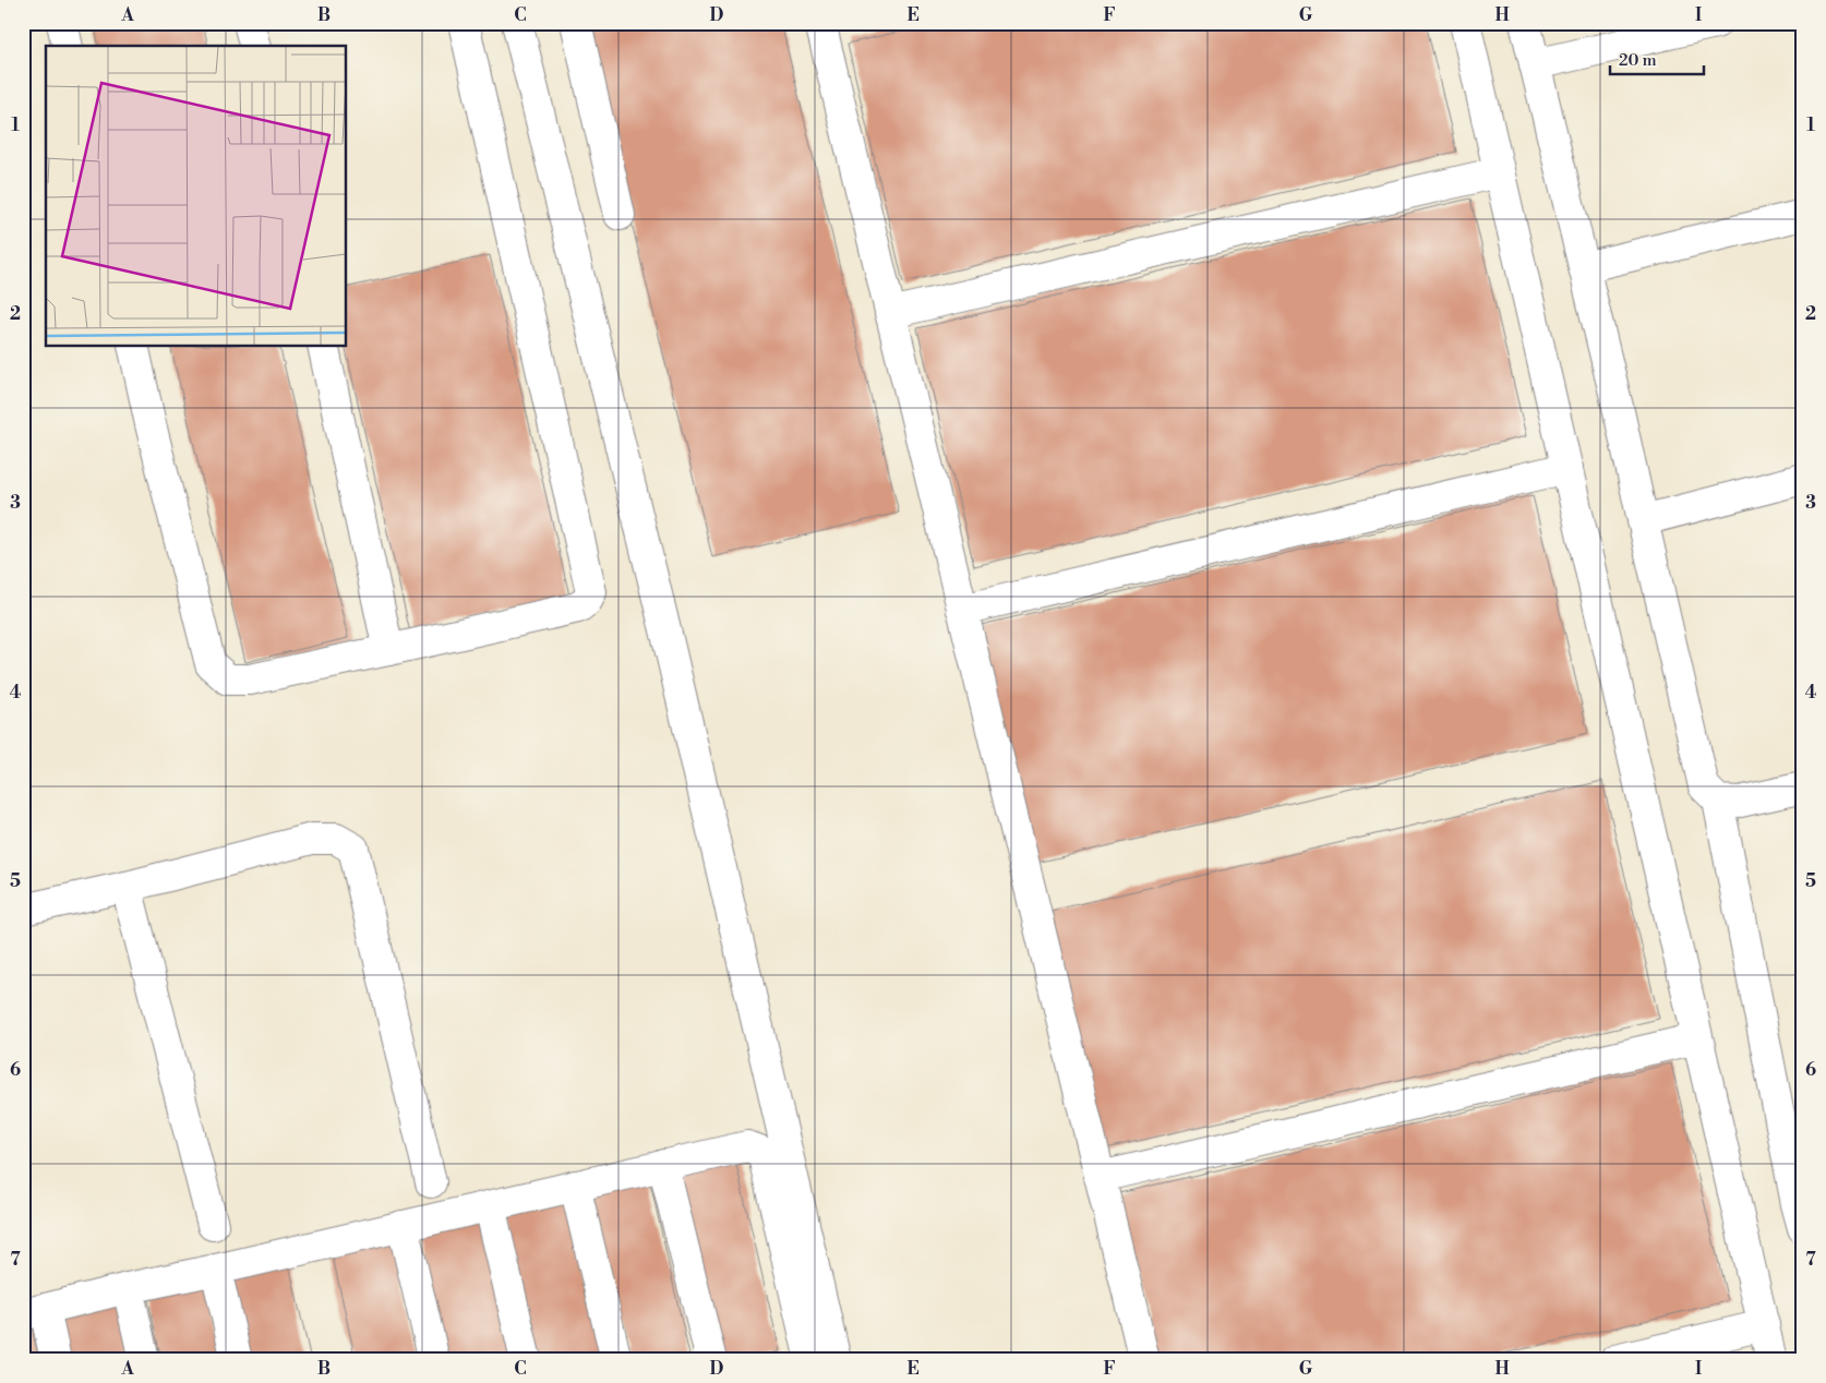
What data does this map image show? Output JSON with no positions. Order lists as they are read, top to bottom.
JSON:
{
  "scale_bar": "20 m",
  "grid": {
    "columns": [
      "A",
      "B",
      "C",
      "D",
      "E",
      "F",
      "G",
      "H",
      "I"
    ],
    "rows": [
      "1",
      "2",
      "3",
      "4",
      "5",
      "6",
      "7"
    ]
  }
}
